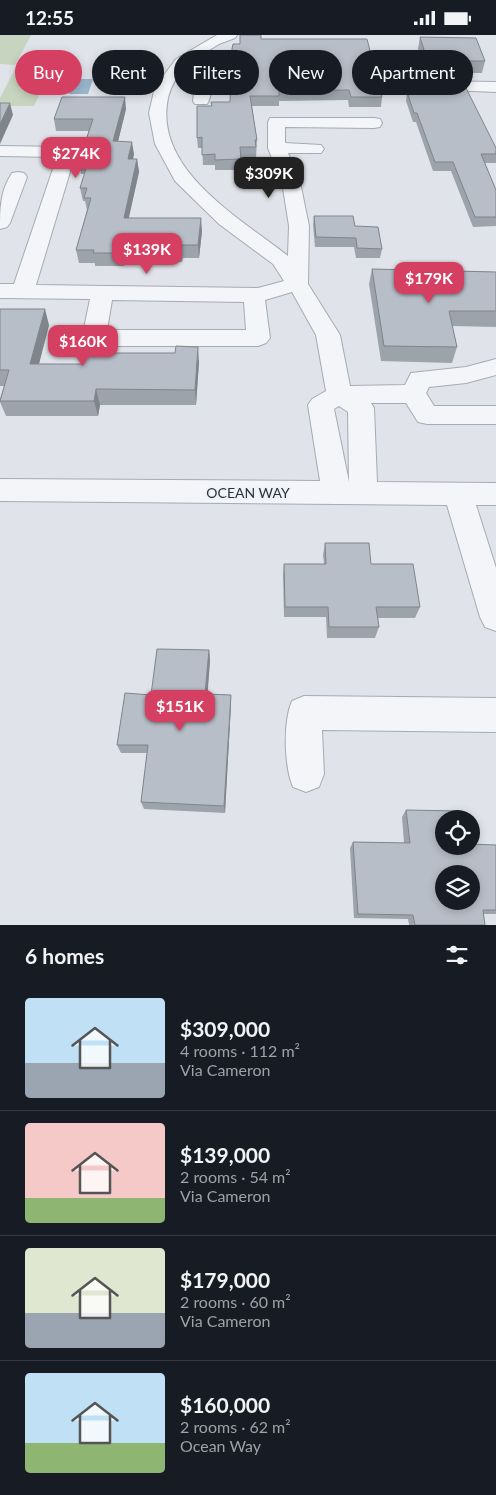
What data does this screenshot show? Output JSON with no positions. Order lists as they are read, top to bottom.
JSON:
{
  "streets": {
    "street": ["OCEAN WAY"]
  },
  "page": {
    "status": "12:55",
    "chip": [
      "Buy",
      "Rent",
      "Filters",
      "New",
      "Apartment"
    ],
    "price": [
      "$274K",
      "$309K",
      "$139K",
      "$179K",
      "$160K",
      "$151K"
    ],
    "heading": "6 homes",
    "list": [
      {
        "name": "$309,000",
        "note": "4 rooms · 112 m² · Via Cameron"
      },
      {
        "name": "$139,000",
        "note": "2 rooms · 54 m² · Via Cameron"
      },
      {
        "name": "$179,000",
        "note": "2 rooms · 60 m² · Via Cameron"
      },
      {
        "name": "$160,000",
        "note": "2 rooms · 62 m² · Ocean Way"
      }
    ]
  }
}
